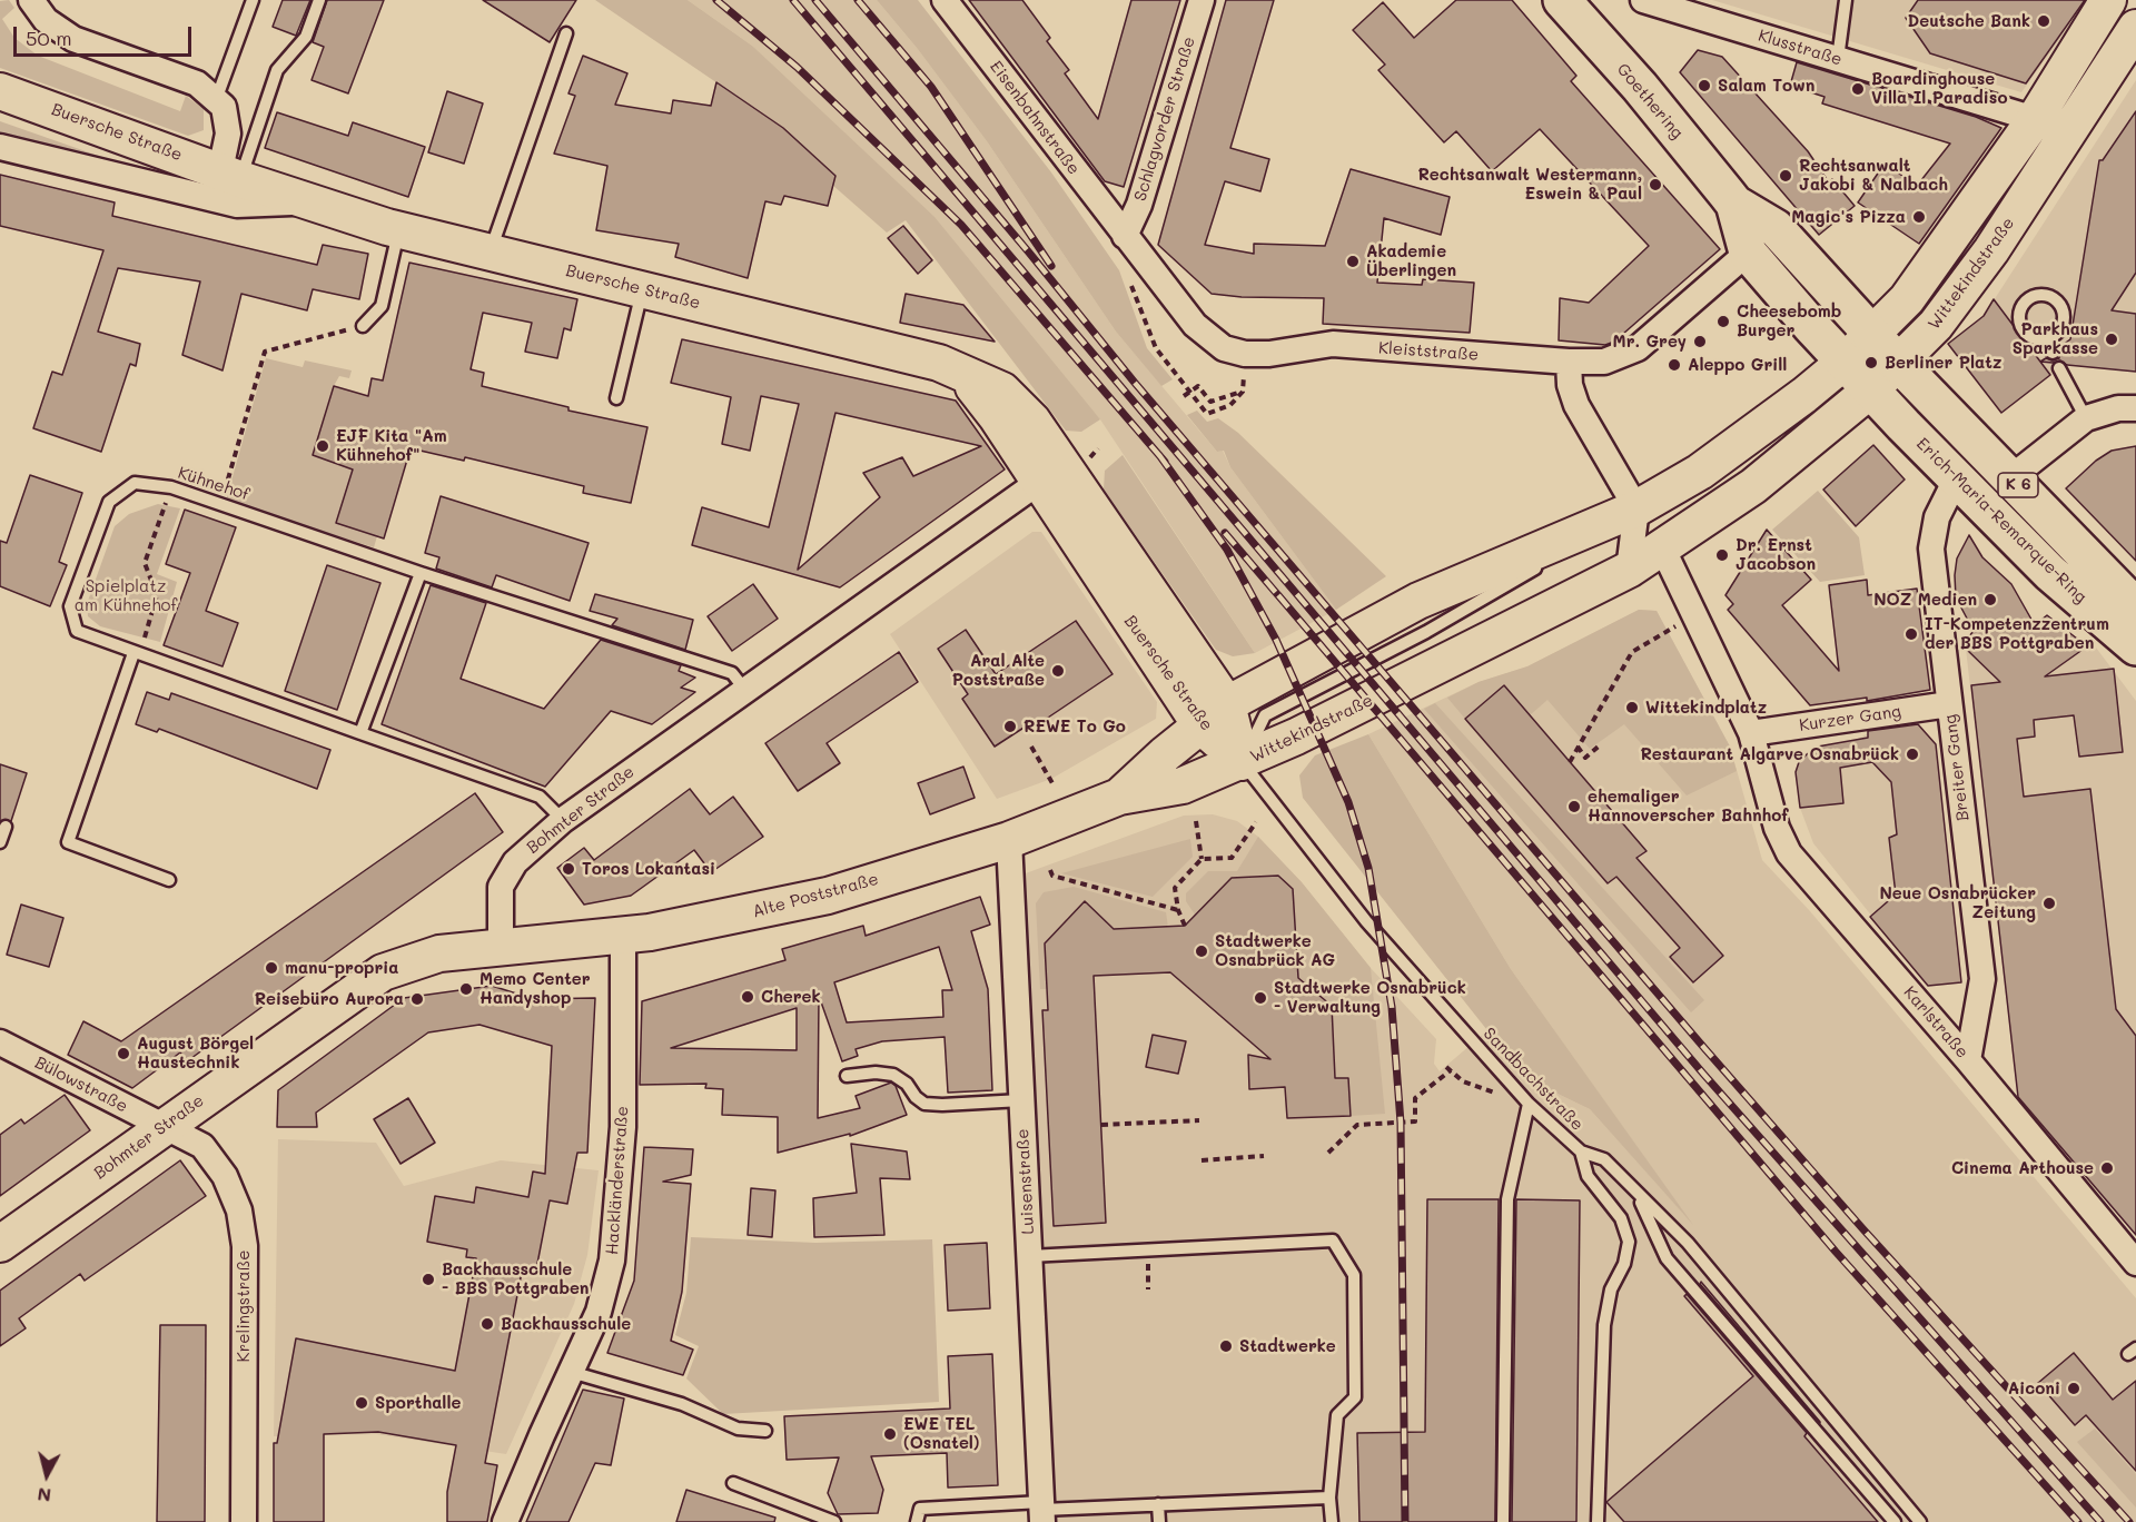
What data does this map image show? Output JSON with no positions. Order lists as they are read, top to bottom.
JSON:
{
  "streets": {
    "main road": [
      "Goethering",
      "Buersche Straße",
      "Wittekindstraße",
      "K 6",
      "Erich-Maria-Remarque-Ring",
      "Bohmter Straße",
      "Alte Poststraße"
    ],
    "street": [
      "Klusstraße",
      "Eisenbahnstraße",
      "Schlagvorder Straße",
      "Kleiststraße",
      "Kurzer Gang",
      "Breiter Gang",
      "Karlstraße",
      "Bülowstraße",
      "Hackländerstraße",
      "Luisenstraße",
      "Krelingstraße"
    ],
    "lane": ["Kühnehof", "Sandbachstraße"]
  },
  "crossings": [
    ["Goethering", "Kleiststraße"],
    ["Goethering", "Erich-Maria-Remarque-Ring"],
    ["Eisenbahnstraße", "Schlagvorder Straße"],
    ["Eisenbahnstraße", "Kleiststraße"],
    ["Schlagvorder Straße", "Kleiststraße"],
    ["Buersche Straße", "Wittekindstraße"],
    ["Buersche Straße", "Bohmter Straße"],
    ["Buersche Straße", "Alte Poststraße"],
    ["Buersche Straße", "Sandbachstraße"],
    ["Wittekindstraße", "Erich-Maria-Remarque-Ring"],
    ["Wittekindstraße", "Alte Poststraße"],
    ["Wittekindstraße", "Sandbachstraße"],
    ["Kühnehof", "Bohmter Straße"],
    ["Erich-Maria-Remarque-Ring", "Breiter Gang"],
    ["Kurzer Gang", "Breiter Gang"],
    ["Kurzer Gang", "Karlstraße"],
    ["Breiter Gang", "Karlstraße"],
    ["Bohmter Straße", "Alte Poststraße"],
    ["Bohmter Straße", "Bülowstraße"],
    ["Bohmter Straße", "Krelingstraße"],
    ["Alte Poststraße", "Sandbachstraße"],
    ["Alte Poststraße", "Hackländerstraße"],
    ["Alte Poststraße", "Luisenstraße"],
    ["Bülowstraße", "Krelingstraße"]
  ],
  "parks": ["Spielplatz am Kühnehof"],
  "places": [
    "Deutsche Bank",
    "Salam Town",
    "Boardinghouse Villa Il Paradiso",
    "Rechtsanwalt Jakobi & Nalbach",
    "Rechtsanwalt Westermann, Eswein & Paul",
    "Magic's Pizza",
    "Akademie Überlingen",
    "Cheesebomb Burger",
    "Parkhaus Sparkasse",
    "Mr. Grey",
    "Berliner Platz",
    "Aleppo Grill",
    "EJF Kita \"Am Kühnehof\"",
    "Dr. Ernst Jacobson",
    "NOZ Medien",
    "IT-Kompetenzzentrum der BBS Pottgraben",
    "Aral Alte Poststraße",
    "Wittekindplatz",
    "REWE To Go",
    "Restaurant Algarve Osnabrück",
    "ehemaliger Hannoverscher Bahnhof",
    "Toros Lokantasi",
    "Neue Osnabrücker Zeitung",
    "Stadtwerke Osnabrück AG",
    "manu-propria",
    "Memo Center Handyshop",
    "Cherek",
    "Stadtwerke Osnabrück - Verwaltung",
    "Reisebüro Aurora",
    "August Börgel Haustechnik",
    "Cinema Arthouse",
    "Backhausschule - BBS Pottgraben",
    "Backhausschule",
    "Stadtwerke",
    "Aiconi",
    "Sporthalle",
    "EWE TEL (Osnatel)"
  ],
  "scale_bar": "50 m",
  "north": "bottom"
}
